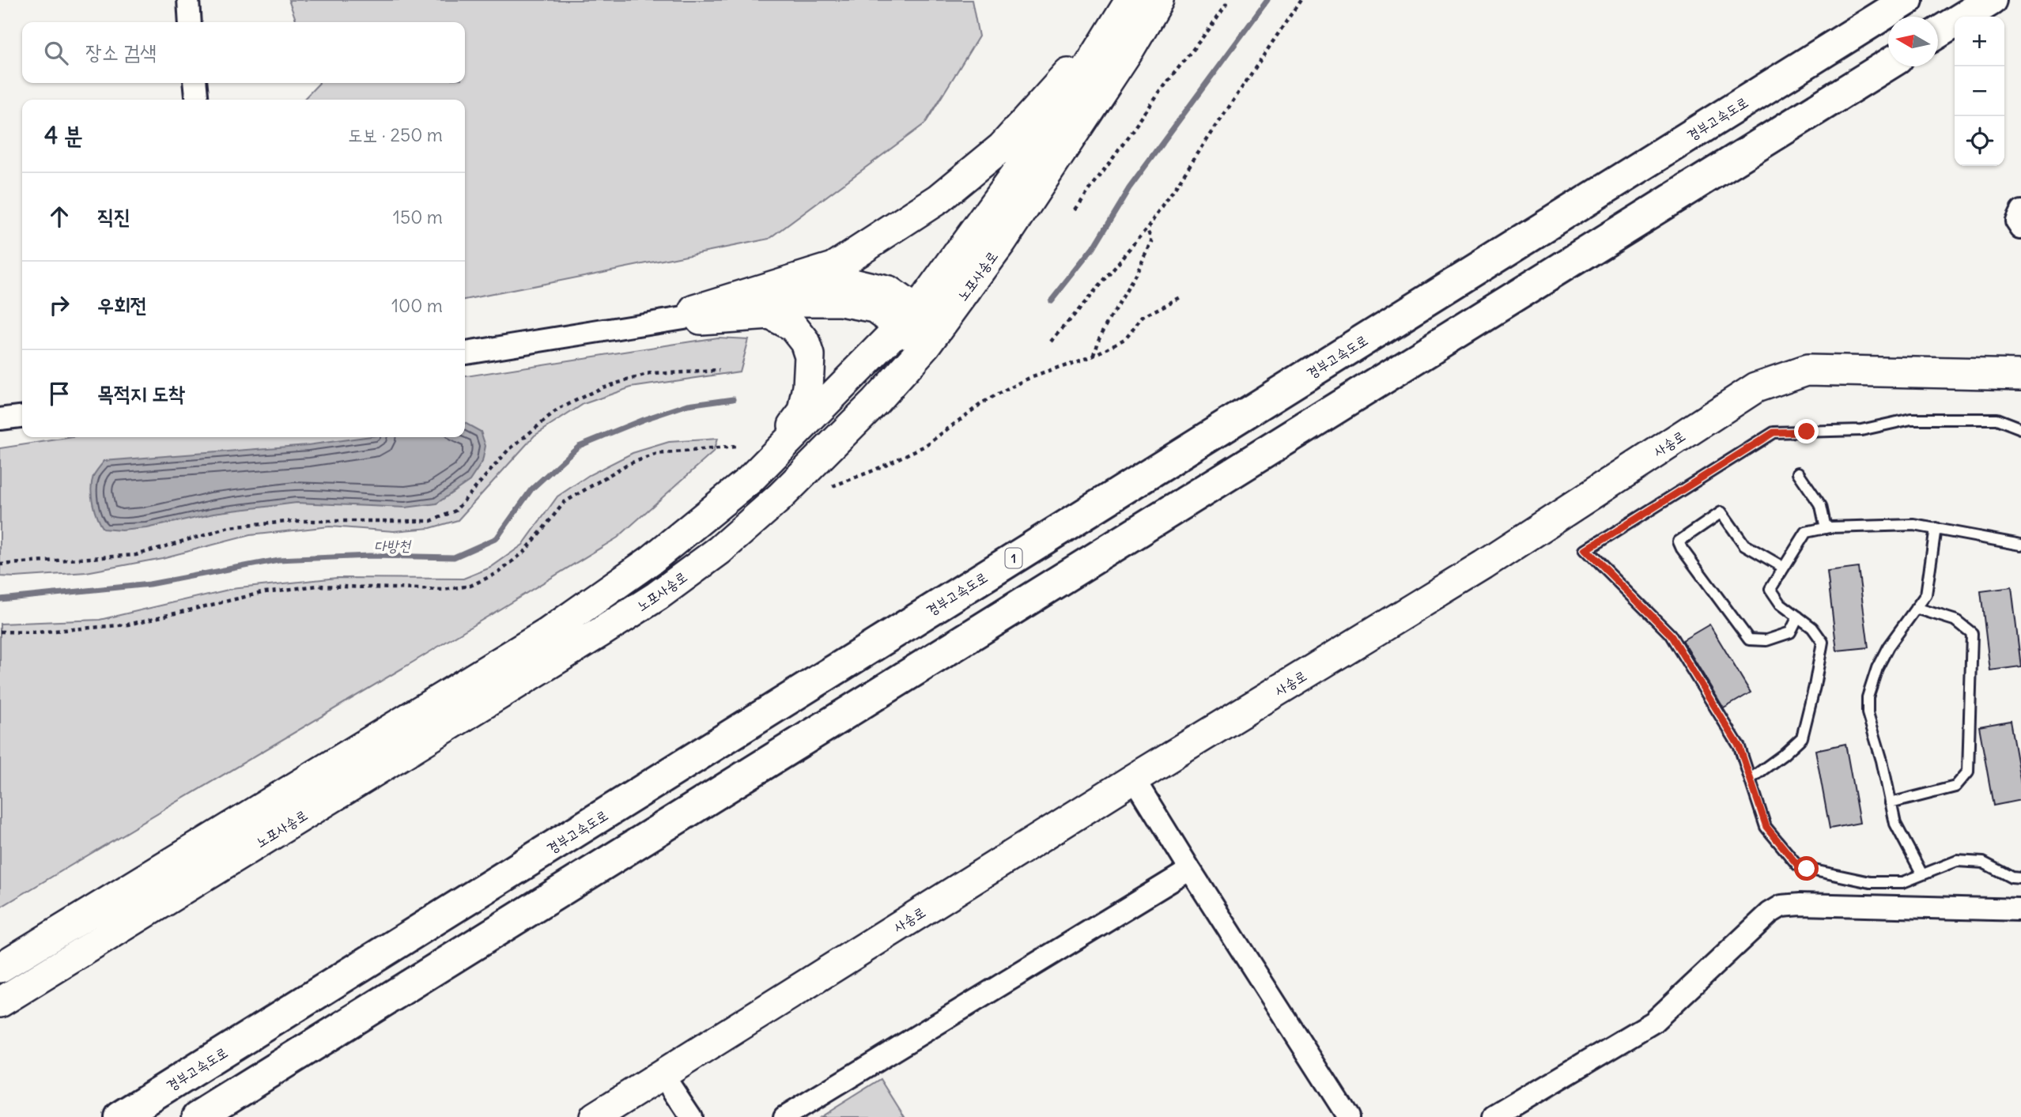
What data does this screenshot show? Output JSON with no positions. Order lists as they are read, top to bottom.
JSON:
{
  "streets": {
    "highway": ["경부고속도로", "1"],
    "main road": ["노포사송로", "사송로"]
  },
  "water": ["다방천"],
  "north": "left",
  "page": {
    "map_buttons": ["+", "−"],
    "search": "장소 검색",
    "heading": ["4 분", "도보 · 250 m"],
    "list": [
      ["직진", "150 m"],
      ["우회전", "100 m"],
      "목적지 도착"
    ]
  }
}
